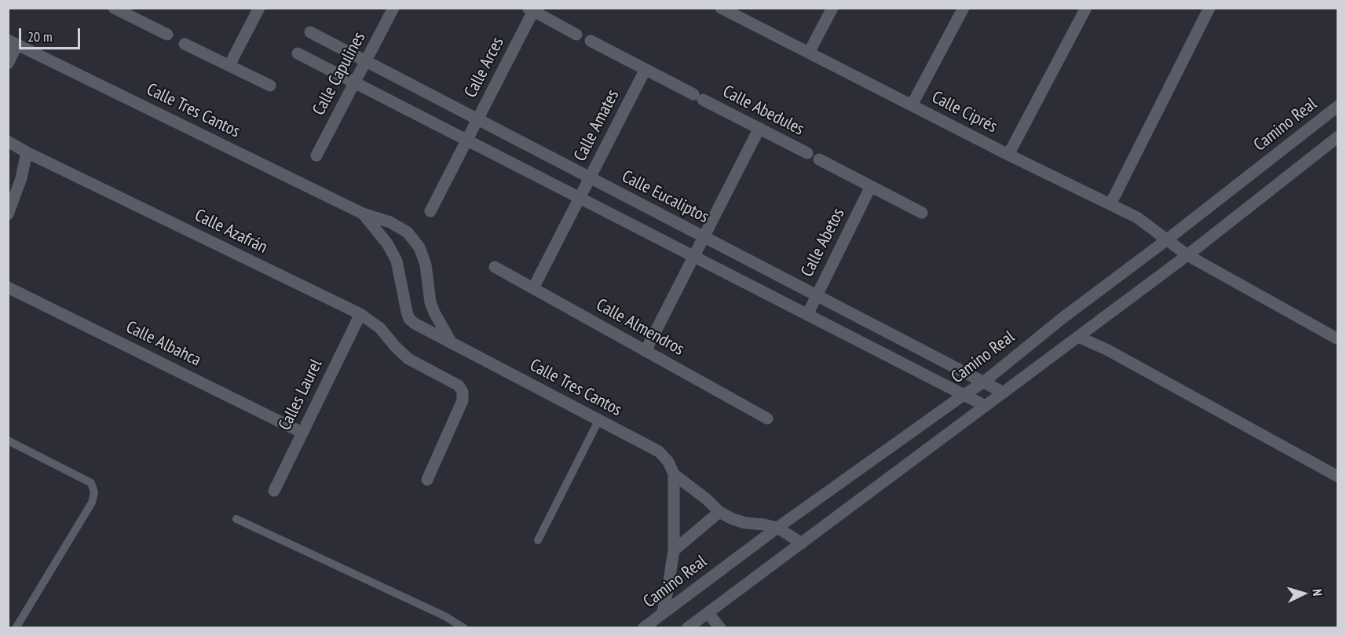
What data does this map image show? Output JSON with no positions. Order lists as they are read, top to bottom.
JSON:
{
  "streets": {
    "street": [
      "Calle Arces",
      "Calle Capulines",
      "Calle Tres Cantos",
      "Calle Abedules",
      "Calle Ciprés",
      "Camino Real",
      "Calle Amates",
      "Calle Eucaliptos",
      "Calle Azafrán",
      "Calle Abetos",
      "Calle Almendros",
      "Calle Albahca",
      "Calles Laurel"
    ]
  },
  "crossings": [
    ["Calle Arces", "Calle Eucaliptos"],
    ["Calle Capulines", "Calle Eucaliptos"],
    ["Calle Tres Cantos", "Camino Real"],
    ["Calle Abedules", "Calle Amates"],
    ["Calle Ciprés", "Camino Real"],
    ["Camino Real", "Calle Eucaliptos"],
    ["Calle Amates", "Calle Eucaliptos"],
    ["Calle Amates", "Calle Almendros"],
    ["Calle Eucaliptos", "Calle Abetos"],
    ["Calle Azafrán", "Calles Laurel"],
    ["Calle Albahca", "Calles Laurel"]
  ],
  "scale_bar": "20 m",
  "north": "right"
}
